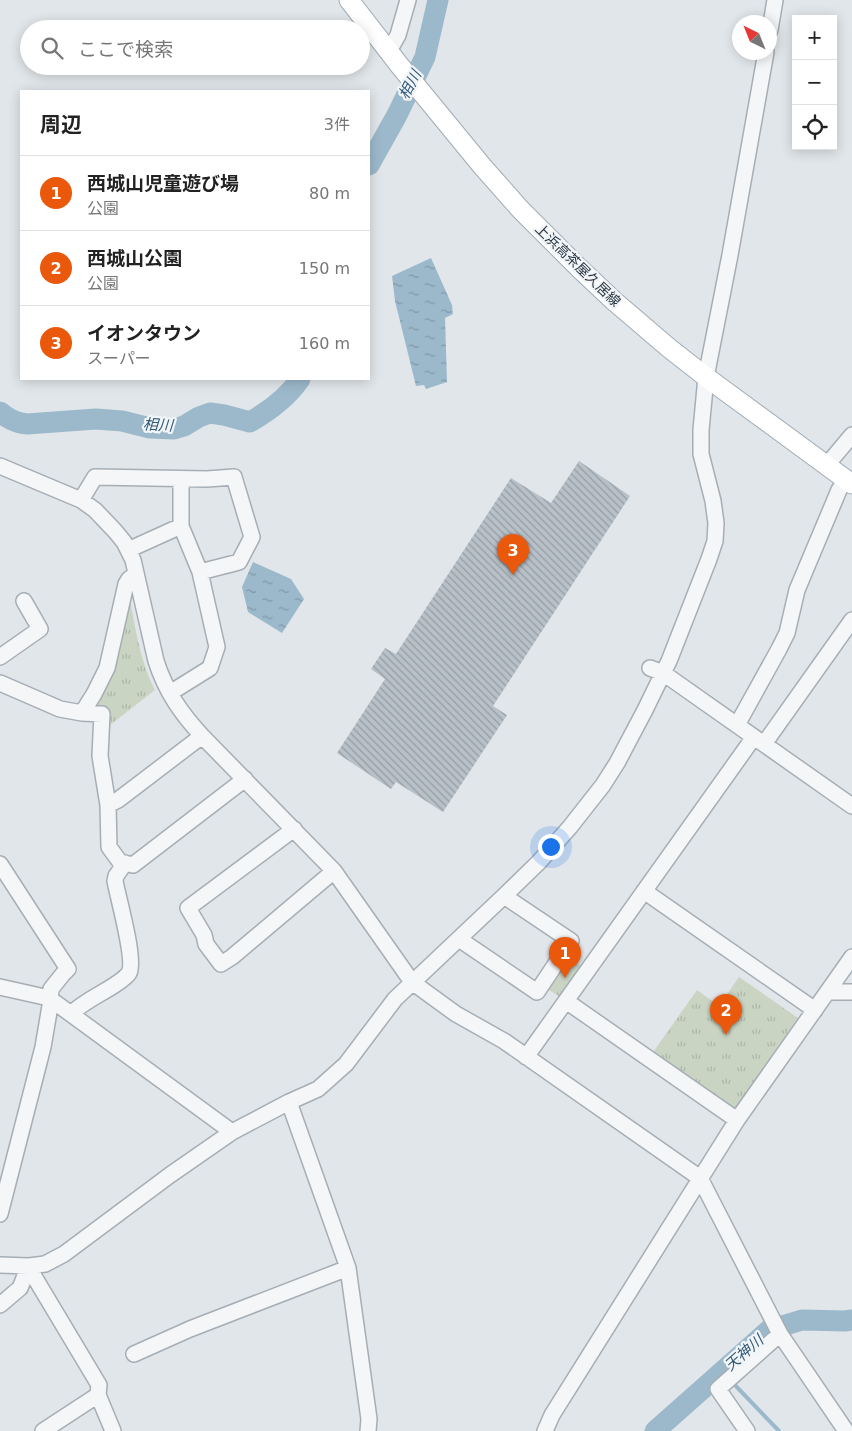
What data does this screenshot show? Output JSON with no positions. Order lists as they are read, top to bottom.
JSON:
{
  "streets": {
    "main road": ["上浜高茶屋久居線"]
  },
  "water": ["相川", "天神川"],
  "north": "top left",
  "page": {
    "map_buttons": ["+", "−"],
    "search": "ここで検索",
    "heading": ["周辺", "3件"],
    "list": [
      {
        "mark": "1",
        "name": "西城山児童遊び場",
        "note": "公園",
        "value": "80 m"
      },
      {
        "mark": "2",
        "name": "西城山公園",
        "note": "公園",
        "value": "150 m"
      },
      {
        "mark": "3",
        "name": "イオンタウン",
        "note": "スーパー",
        "value": "160 m"
      }
    ],
    "pins": ["3", "1", "2"]
  }
}
